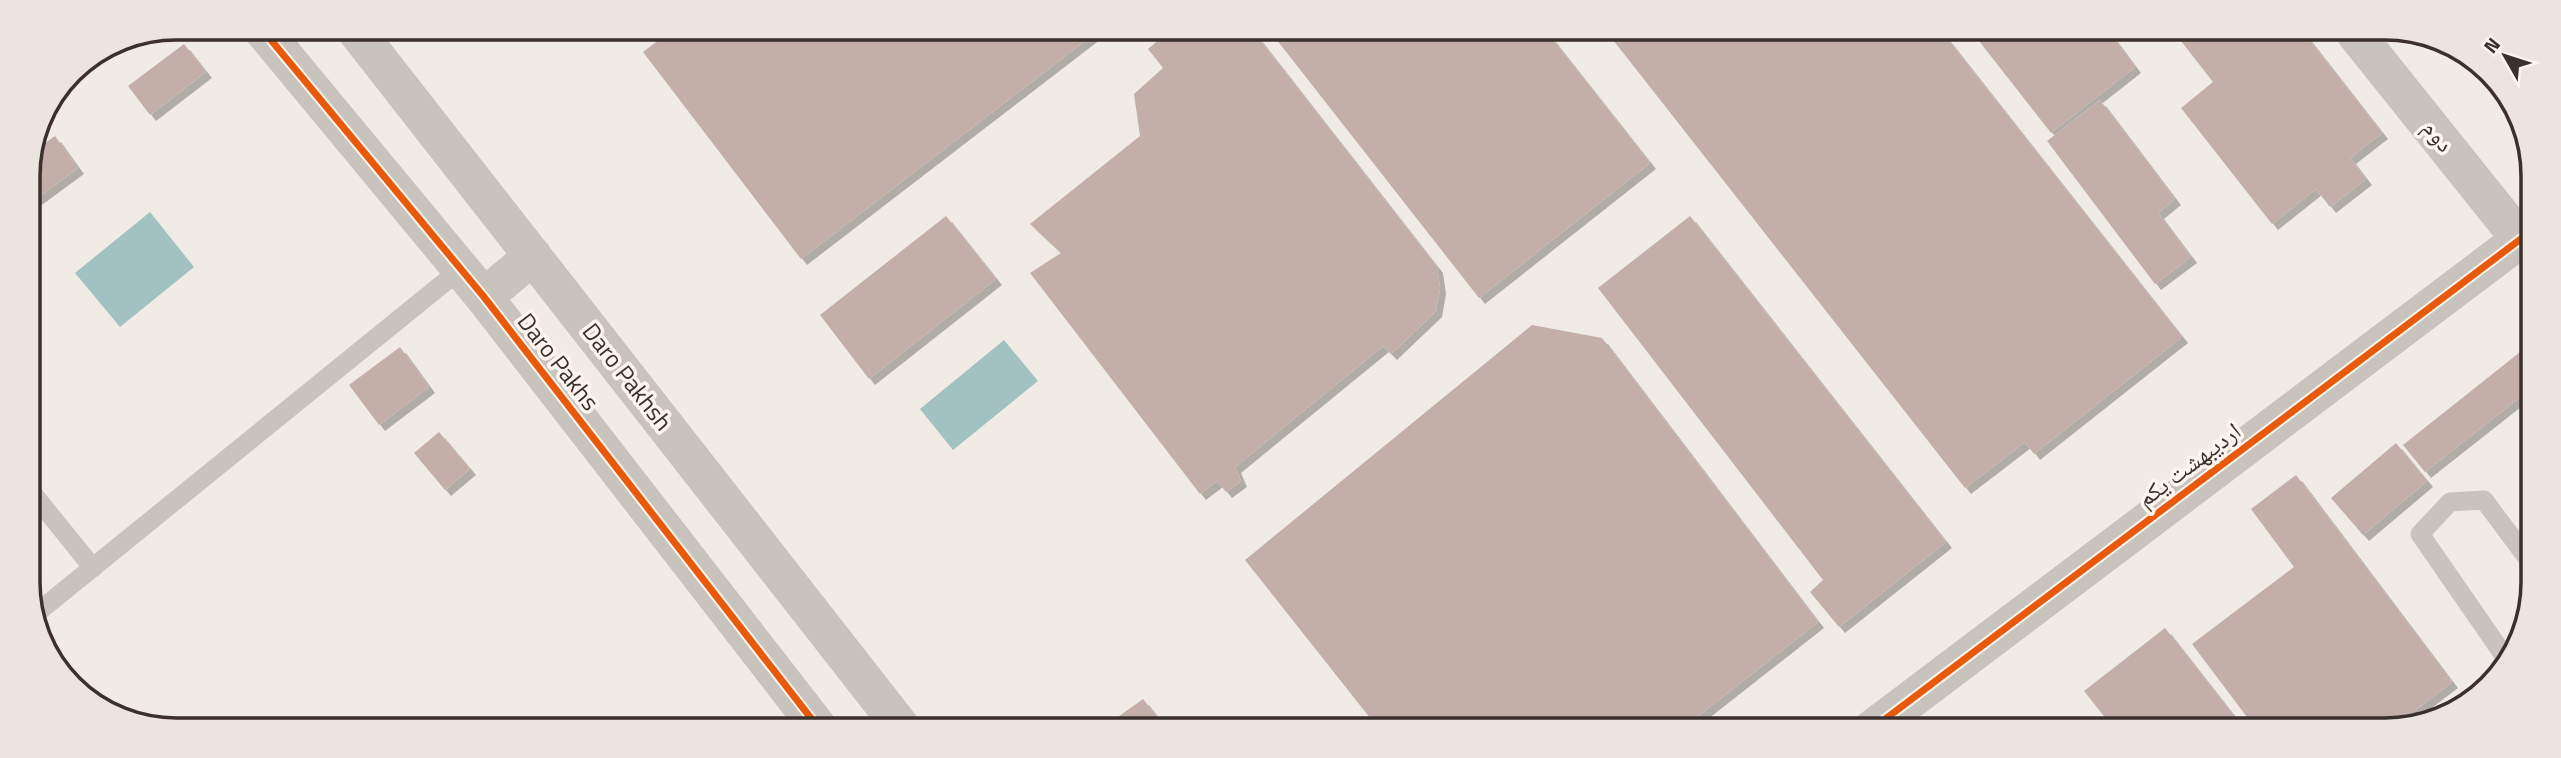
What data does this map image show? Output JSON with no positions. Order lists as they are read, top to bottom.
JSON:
{
  "streets": {
    "street": [
      "دوم",
      "Daro Pakhs",
      "Daro Pakhsh",
      "اردیبهشت یکم"
    ]
  },
  "north": "top left"
}
